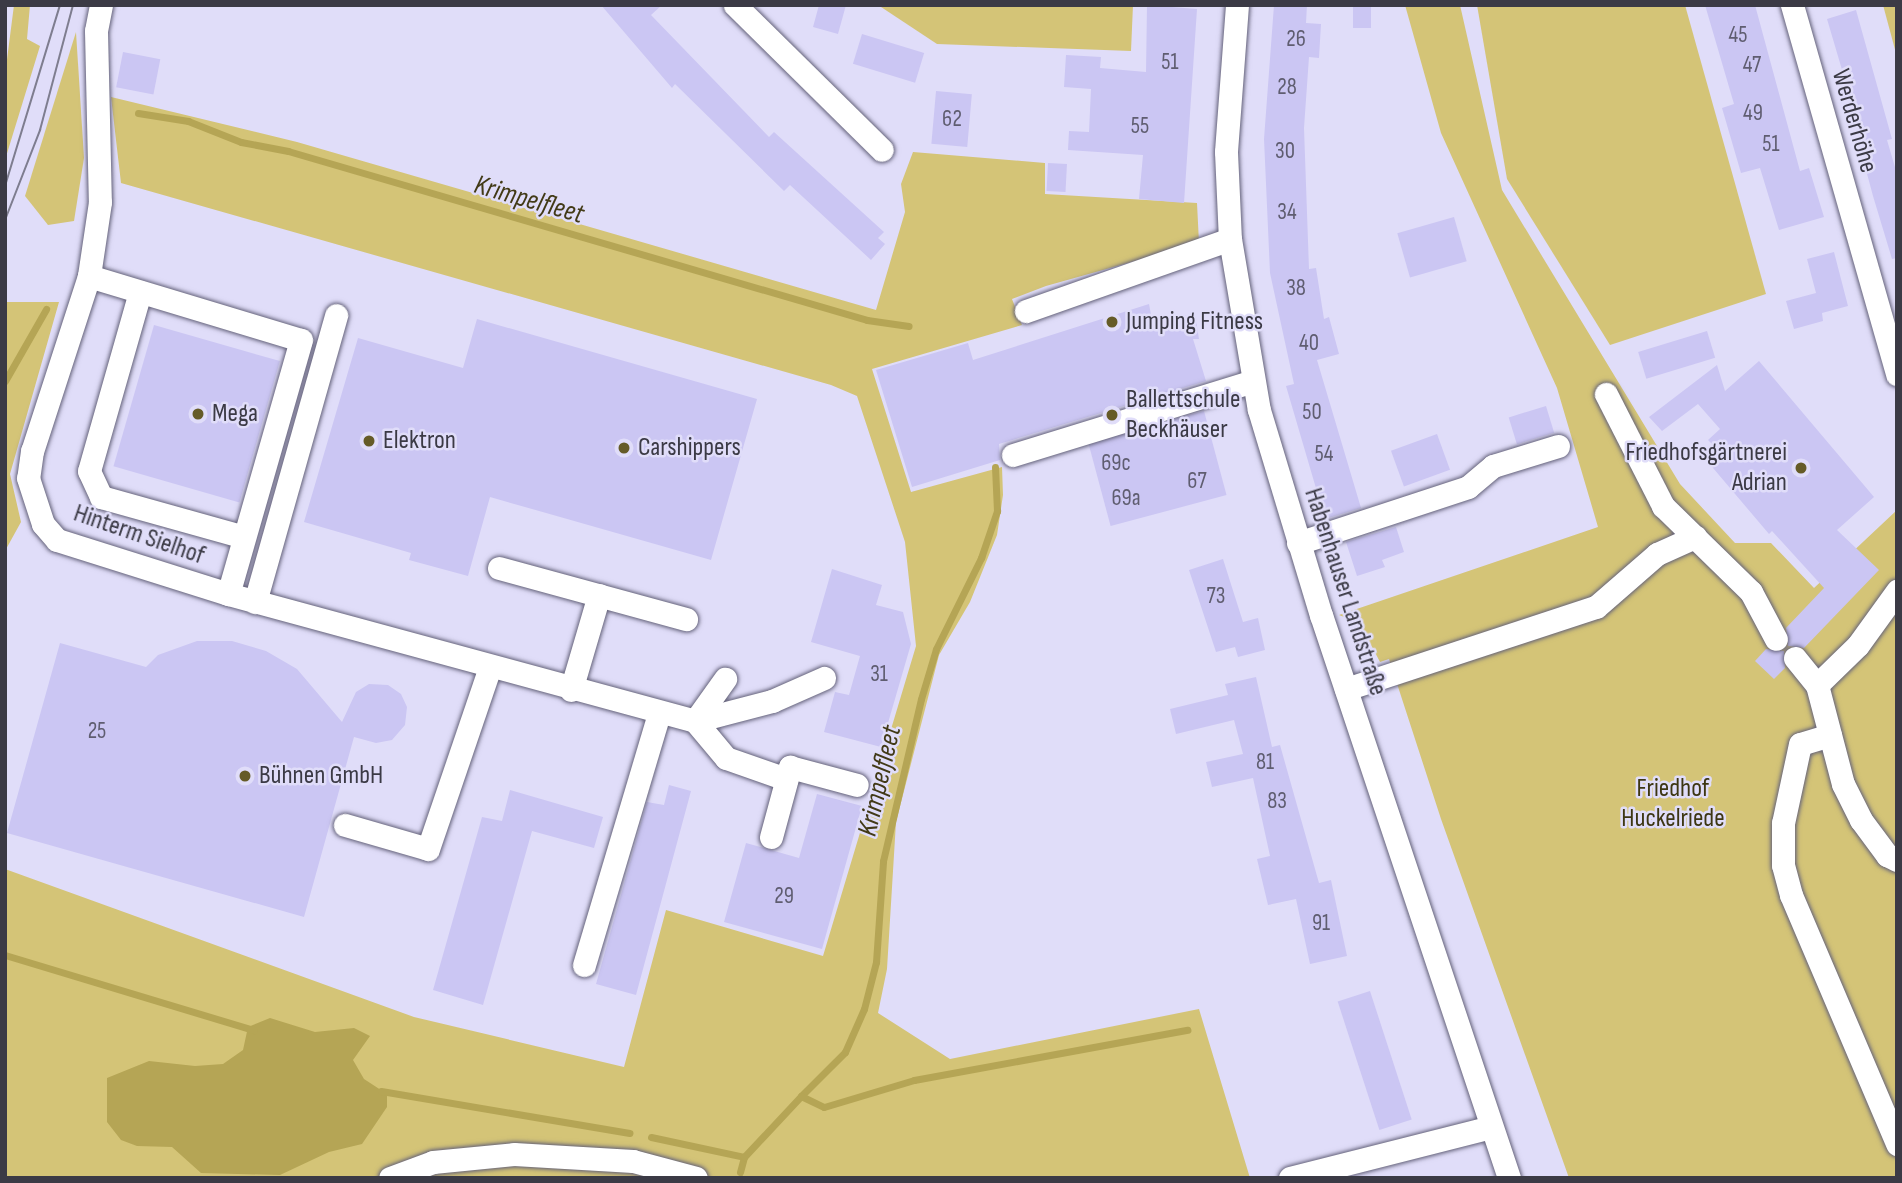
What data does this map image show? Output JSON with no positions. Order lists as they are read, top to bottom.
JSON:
{
  "streets": {
    "street": ["Werderhöhe", "Hinterm Sielhof", "Habenhauser Landstraße"]
  },
  "water": ["Krimpelfleet"],
  "parks": ["Friedhof Huckelriede"],
  "places": [
    "Jumping Fitness",
    "Mega",
    "Ballettschule Beckhäuser",
    "Elektron",
    "Carshippers",
    "Friedhofsgärtnerei Adrian",
    "Bühnen GmbH"
  ],
  "house_numbers": [
    "45",
    "26",
    "51",
    "47",
    "28",
    "49",
    "62",
    "55",
    "51",
    "30",
    "34",
    "38",
    "40",
    "50",
    "54",
    "69c",
    "67",
    "69a",
    "73",
    "31",
    "25",
    "81",
    "83",
    "29",
    "91"
  ]
}
